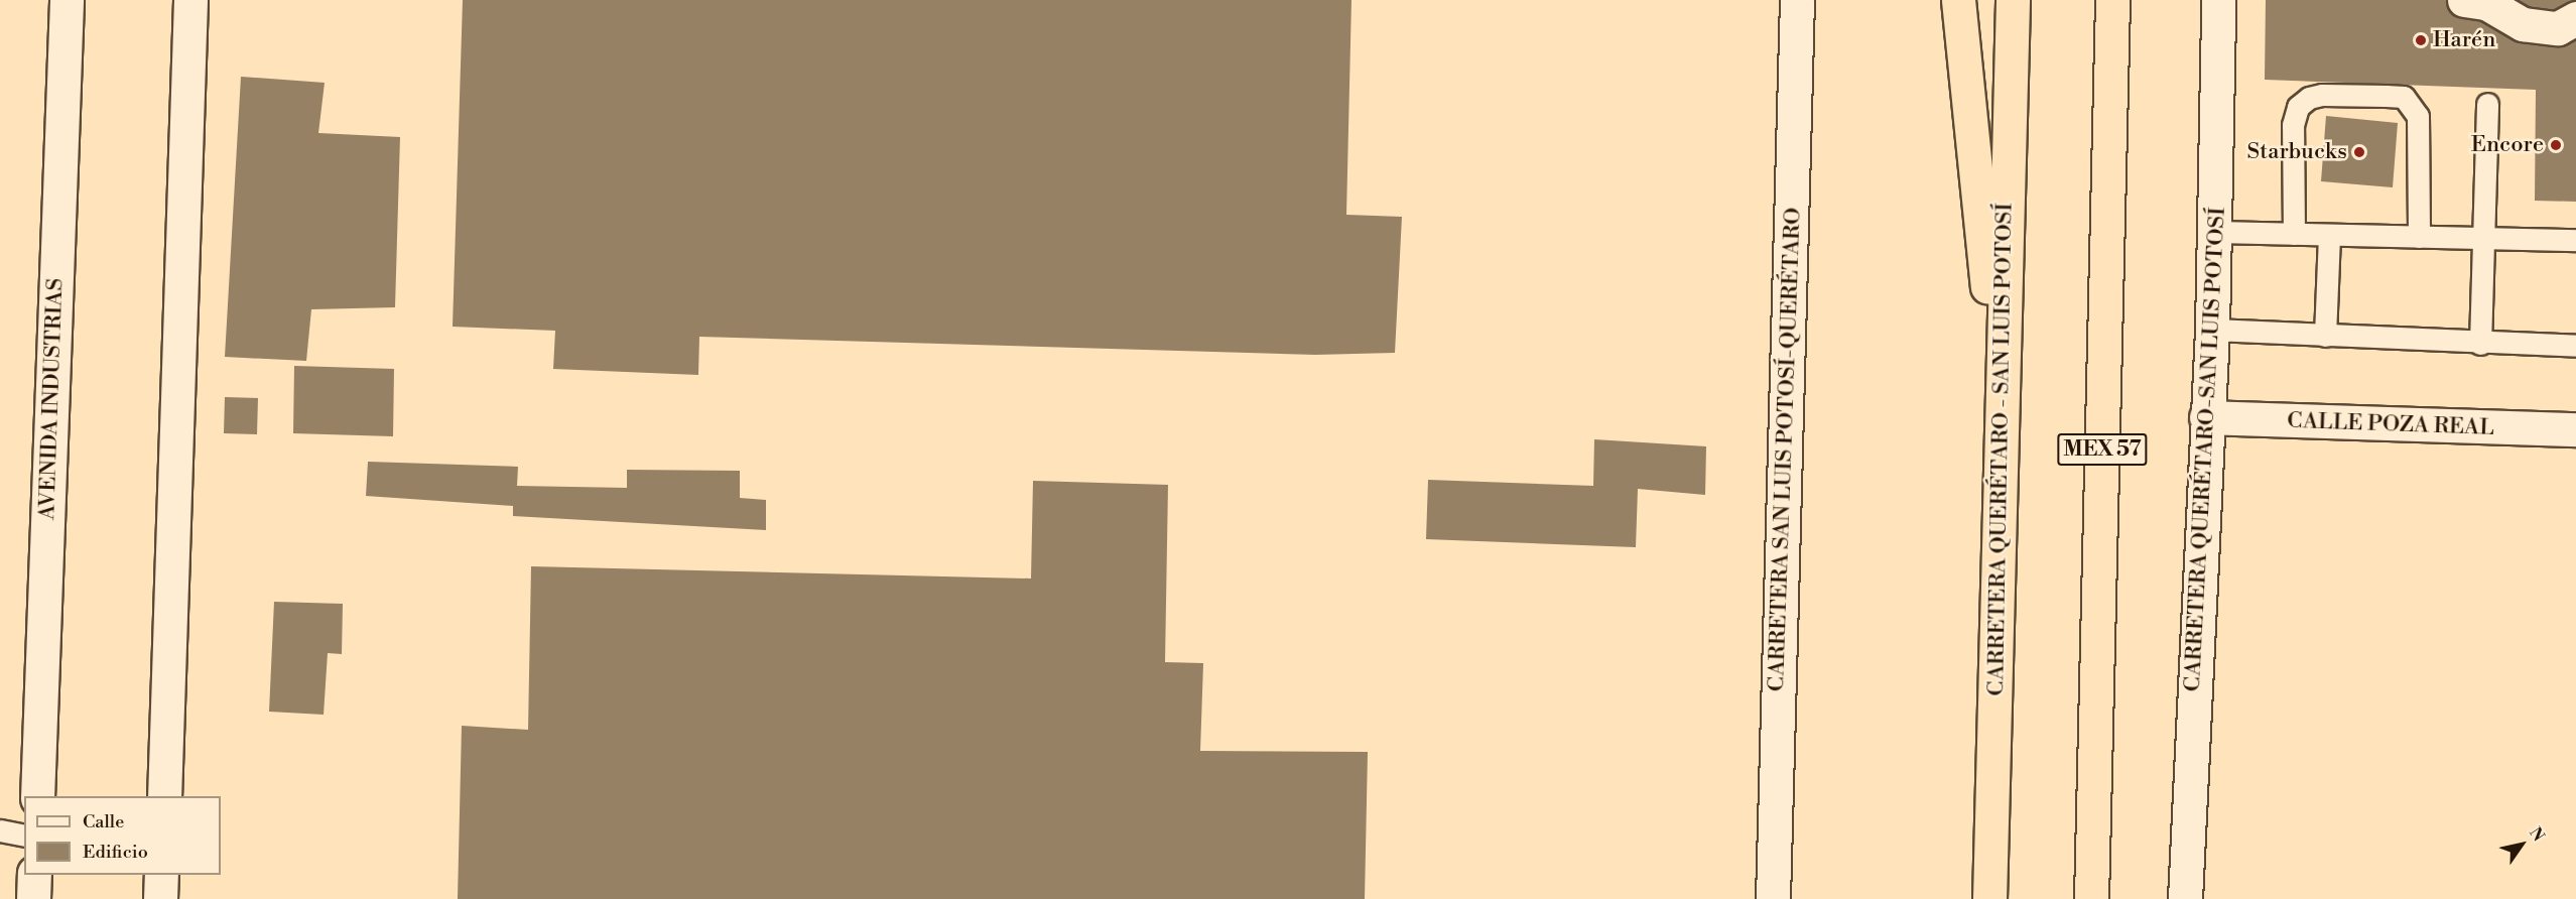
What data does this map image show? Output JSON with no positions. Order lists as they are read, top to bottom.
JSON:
{
  "streets": {
    "highway": ["CARRETERA QUERÉTARO - SAN LUIS POTOSÍ", "MEX 57"],
    "main road": [
      "AVENIDA INDUSTRIAS",
      "CALLE POZA REAL",
      "CARRETERA SAN LUIS POTOSÍ-QUERÉTARO",
      "CARRETERA QUERÉTARO-SAN LUIS POTOSÍ"
    ]
  },
  "crossings": [
    ["CALLE POZA REAL", "CARRETERA QUERÉTARO-SAN LUIS POTOSÍ"]
  ],
  "places": ["Harén", "Encore", "Starbucks"],
  "legend": ["Calle", "Edificio"],
  "north": "top right"
}
